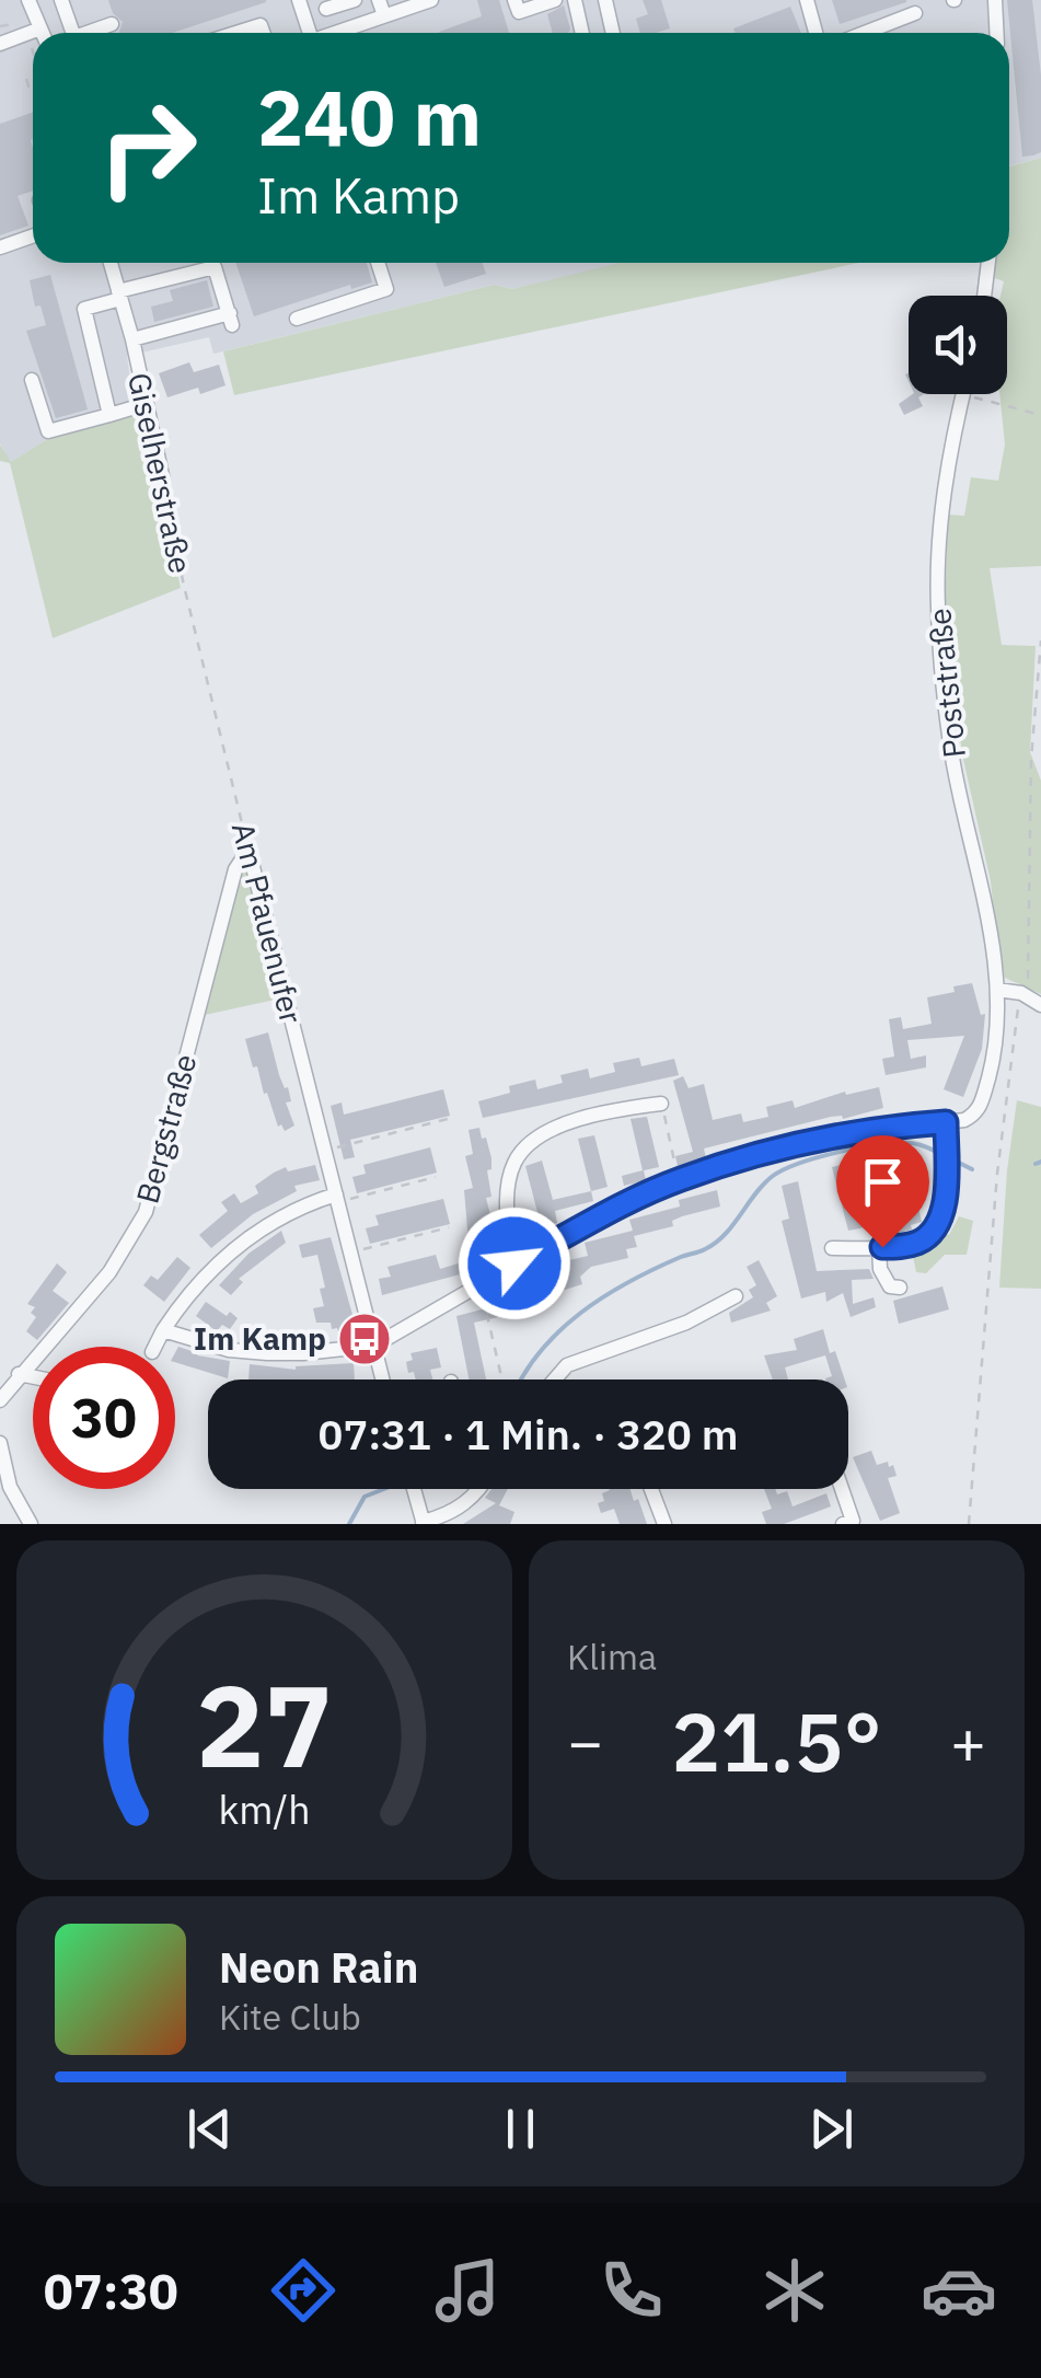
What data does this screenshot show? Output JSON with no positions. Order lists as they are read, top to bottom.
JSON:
{
  "streets": {
    "street": [
      "Giselherstraße",
      "Poststraße",
      "Am Pfauenufer",
      "Bergstraße"
    ]
  },
  "crossings": [
    ["Giselherstraße", "Am Pfauenufer"],
    ["Am Pfauenufer", "Bergstraße"]
  ],
  "places": {
    "bus stop": ["Im Kamp"]
  },
  "page": {
    "turn": ["240 m", "Im Kamp"],
    "limit": "30",
    "trip": "07:31 · 1 Min. · 320 m",
    "tile": "Klima",
    "heat": ["−", "21.5°", "+"],
    "song": ["Neon Rain", "Kite Club"],
    "tabs": "07:30",
    "gauge": ["27", "km/h"]
  }
}
